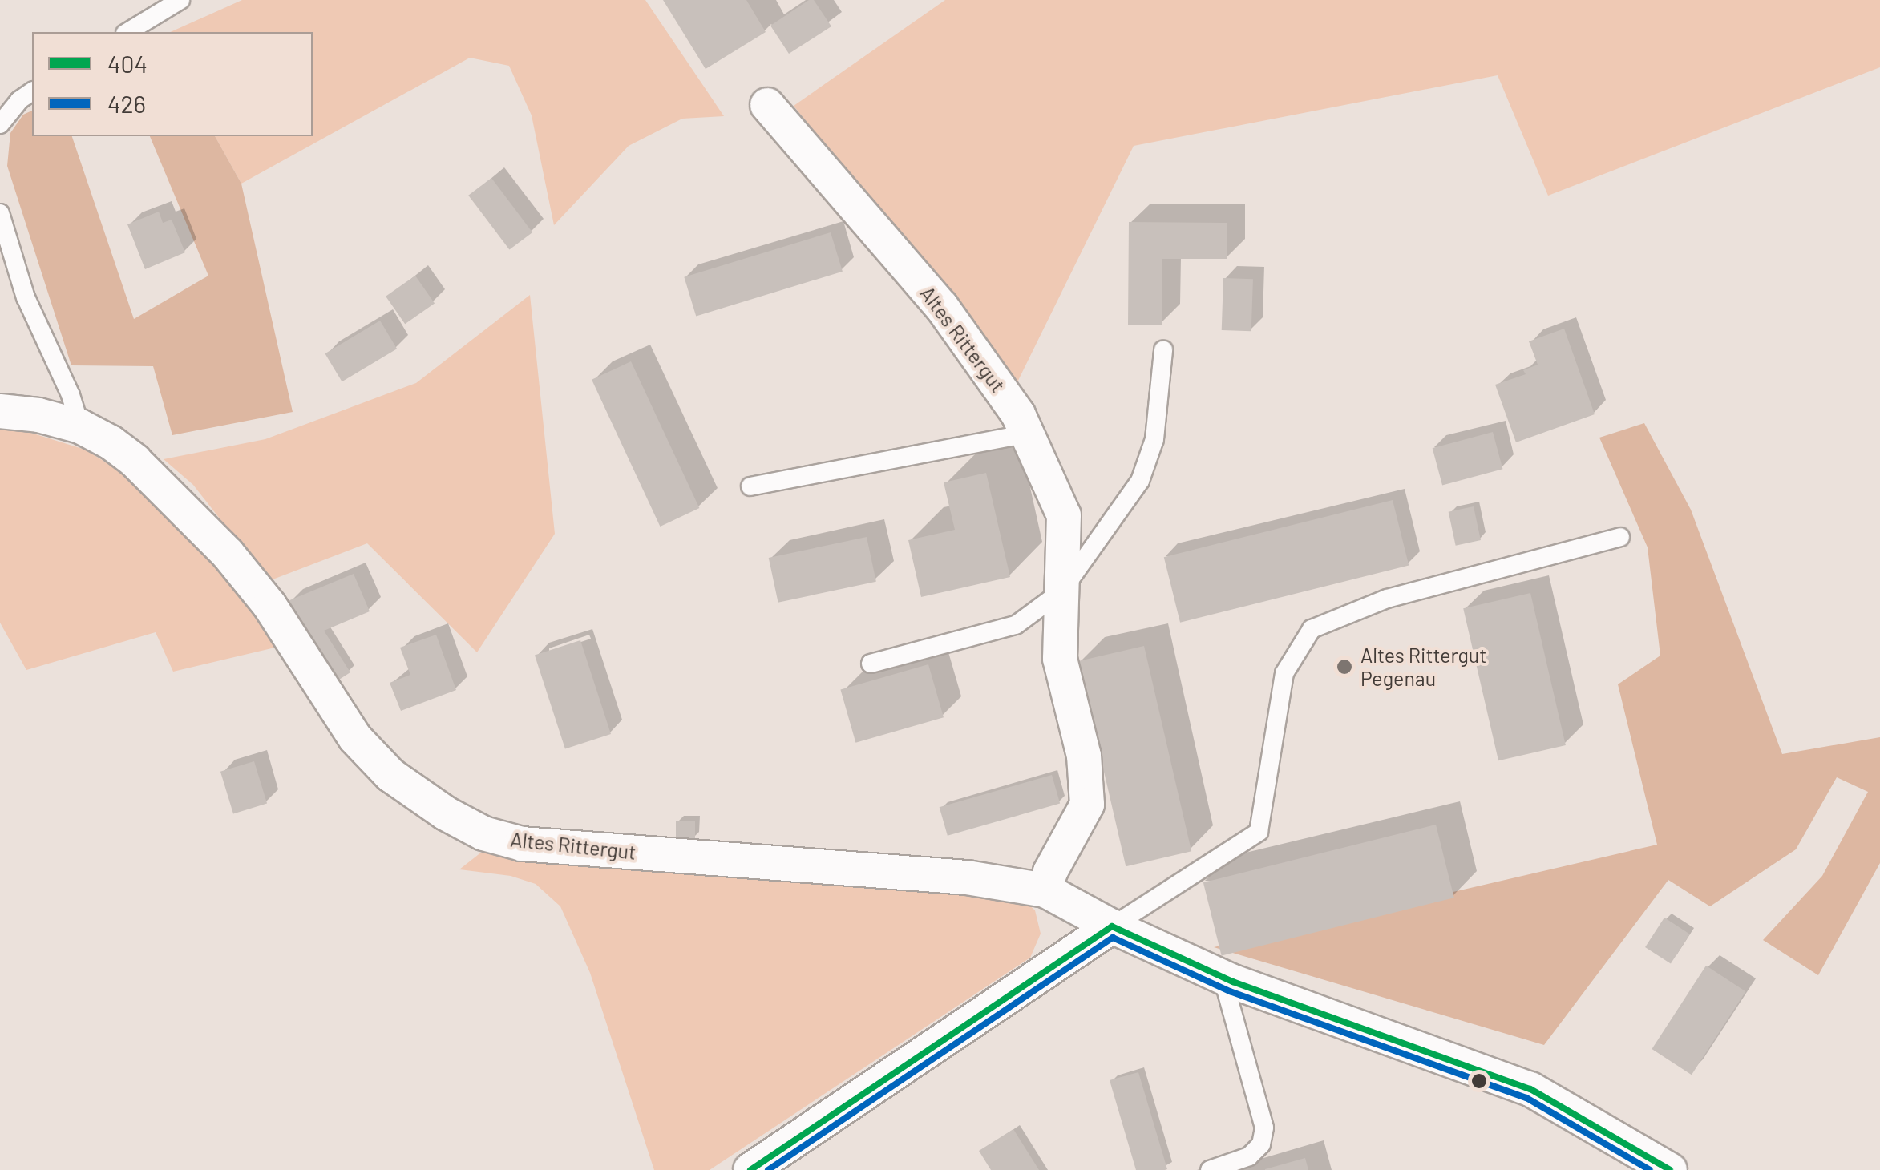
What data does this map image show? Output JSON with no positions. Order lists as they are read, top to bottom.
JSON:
{
  "streets": {
    "street": ["Altes Rittergut"]
  },
  "places": ["Altes Rittergut Pegenau"],
  "lines": ["transit line 404", "transit line 426"],
  "legend": ["404", "426"]
}
